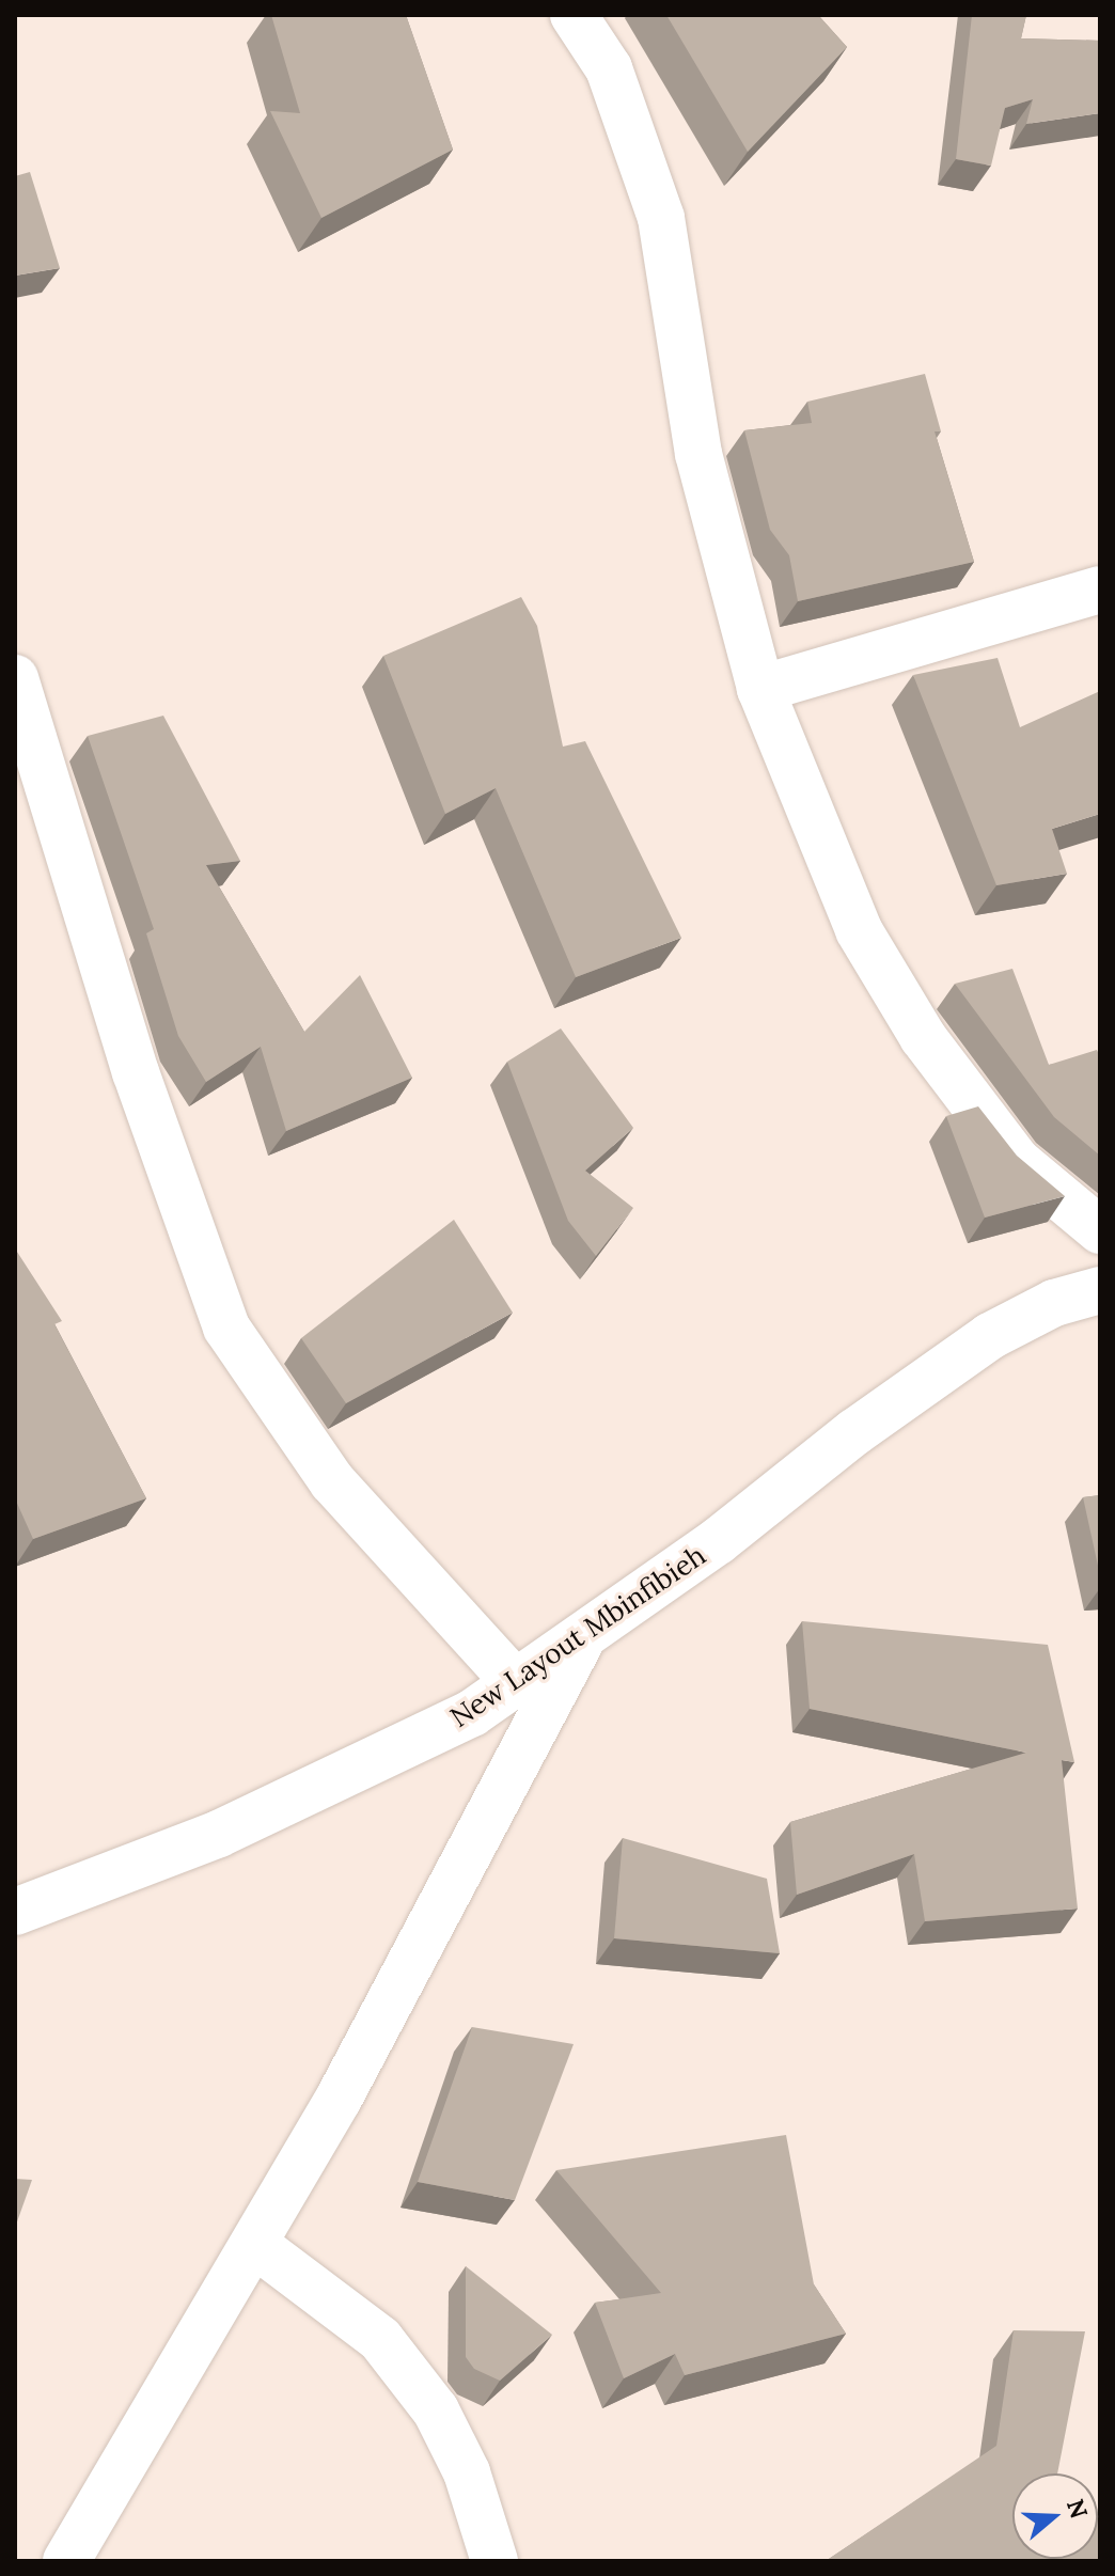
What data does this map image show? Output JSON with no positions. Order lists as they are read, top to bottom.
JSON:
{
  "streets": {
    "street": ["New Layout Mbinfibieh"]
  },
  "north": "right"
}
